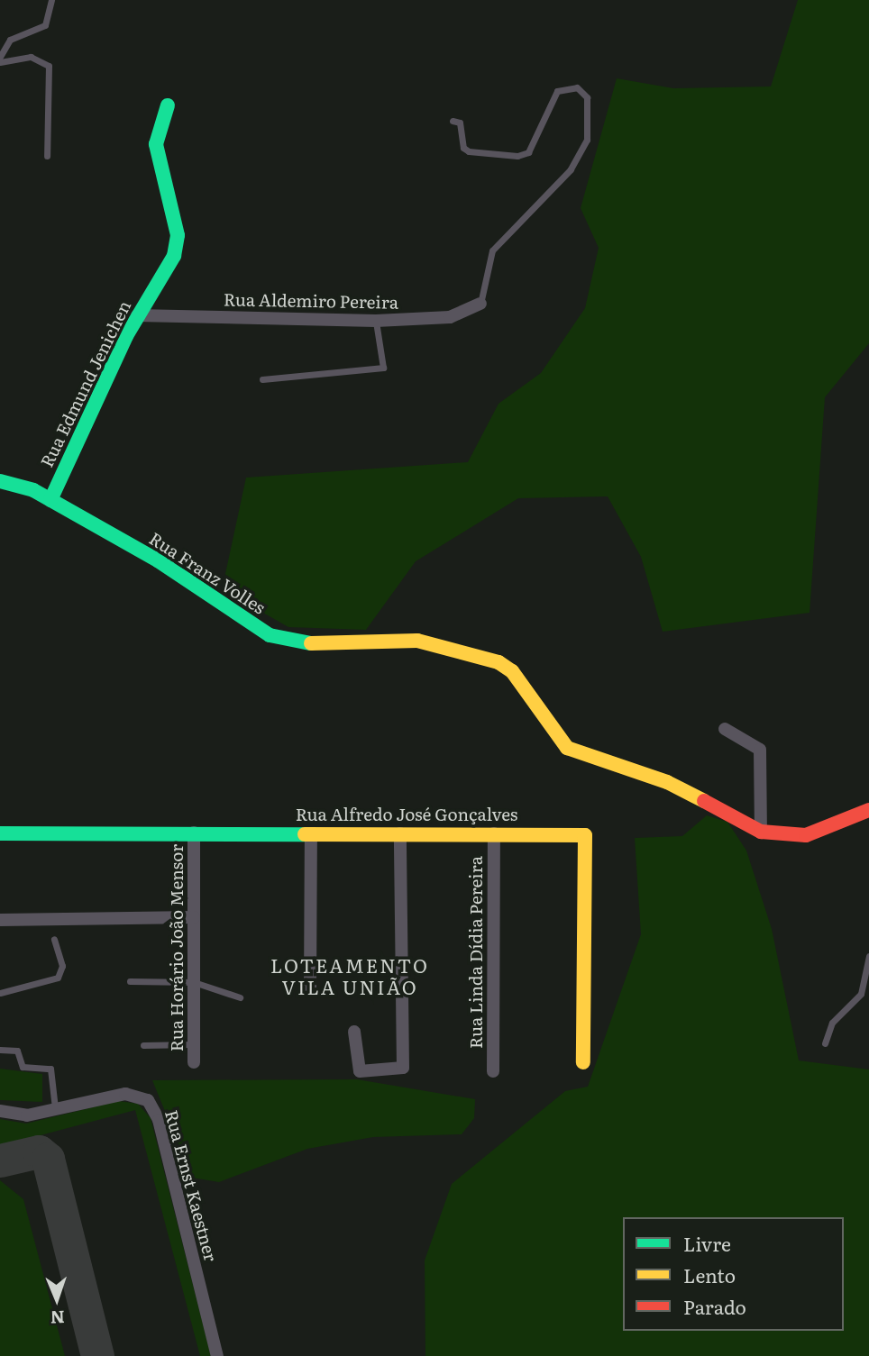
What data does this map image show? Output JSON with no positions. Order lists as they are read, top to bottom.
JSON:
{
  "streets": {
    "street": [
      "Rua Aldemiro Pereira",
      "Rua Edmund Jenichen",
      "Rua Franz Volles",
      "Rua Alfredo José Gonçalves",
      "Rua Horário João Mensor",
      "Rua Linda Dídia Pereira",
      "Rua Ernst Kaestner"
    ]
  },
  "crossings": [
    ["Rua Aldemiro Pereira", "Rua Edmund Jenichen"],
    ["Rua Edmund Jenichen", "Rua Franz Volles"],
    ["Rua Alfredo José Gonçalves", "Rua Horário João Mensor"],
    ["Rua Alfredo José Gonçalves", "Rua Linda Dídia Pereira"]
  ],
  "districts": ["LOTEAMENTO VILA UNIÃO"],
  "legend": ["Livre", "Lento", "Parado"],
  "north": "bottom"
}
